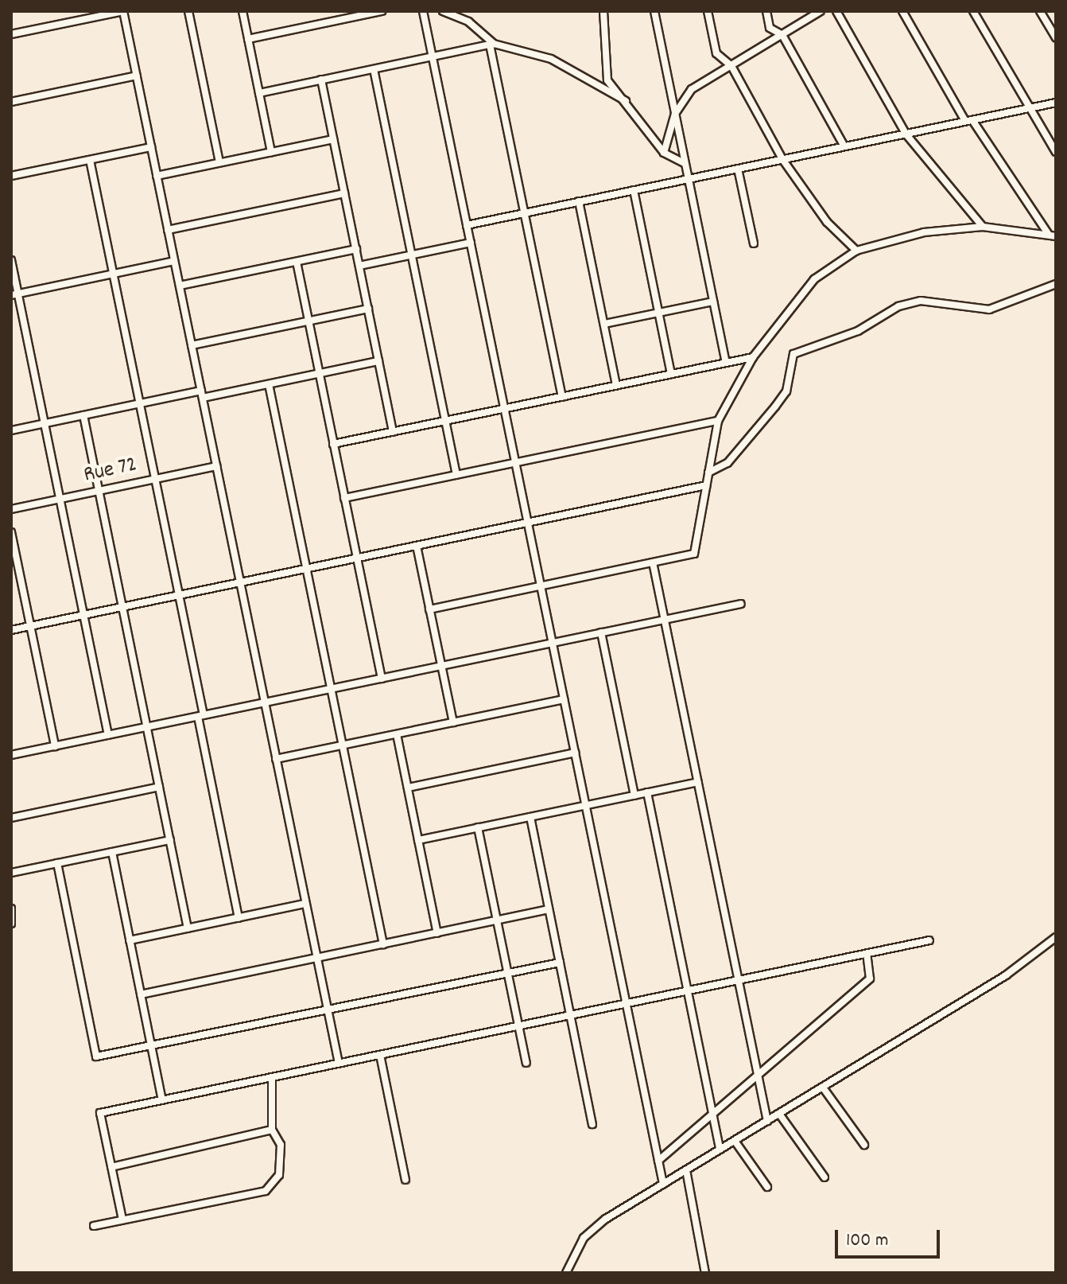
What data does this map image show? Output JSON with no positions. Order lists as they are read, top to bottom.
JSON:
{
  "streets": {
    "street": ["Rue 72"]
  },
  "scale_bar": "100 m"
}
